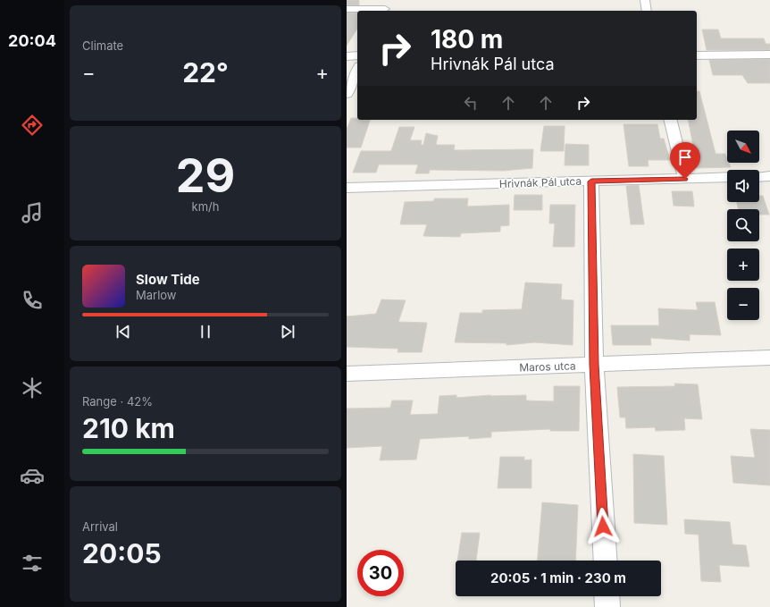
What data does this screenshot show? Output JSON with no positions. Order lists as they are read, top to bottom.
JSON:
{
  "streets": {
    "street": ["Hrivnák Pál utca", "Maros utca"]
  },
  "north": "bottom right",
  "page": {
    "tabs": "20:04",
    "tile": [
      "Climate",
      ["29", "km/h"],
      ["Range · 42%", "210 km"],
      ["Arrival", "20:05"]
    ],
    "turn": ["180 m", "Hrivnák Pál utca"],
    "heat": ["−", "22°", "+"],
    "map_buttons": ["+", "−"],
    "song": ["Slow Tide", "Marlow"],
    "limit": "30",
    "trip": "20:05 · 1 min · 230 m"
  }
}
